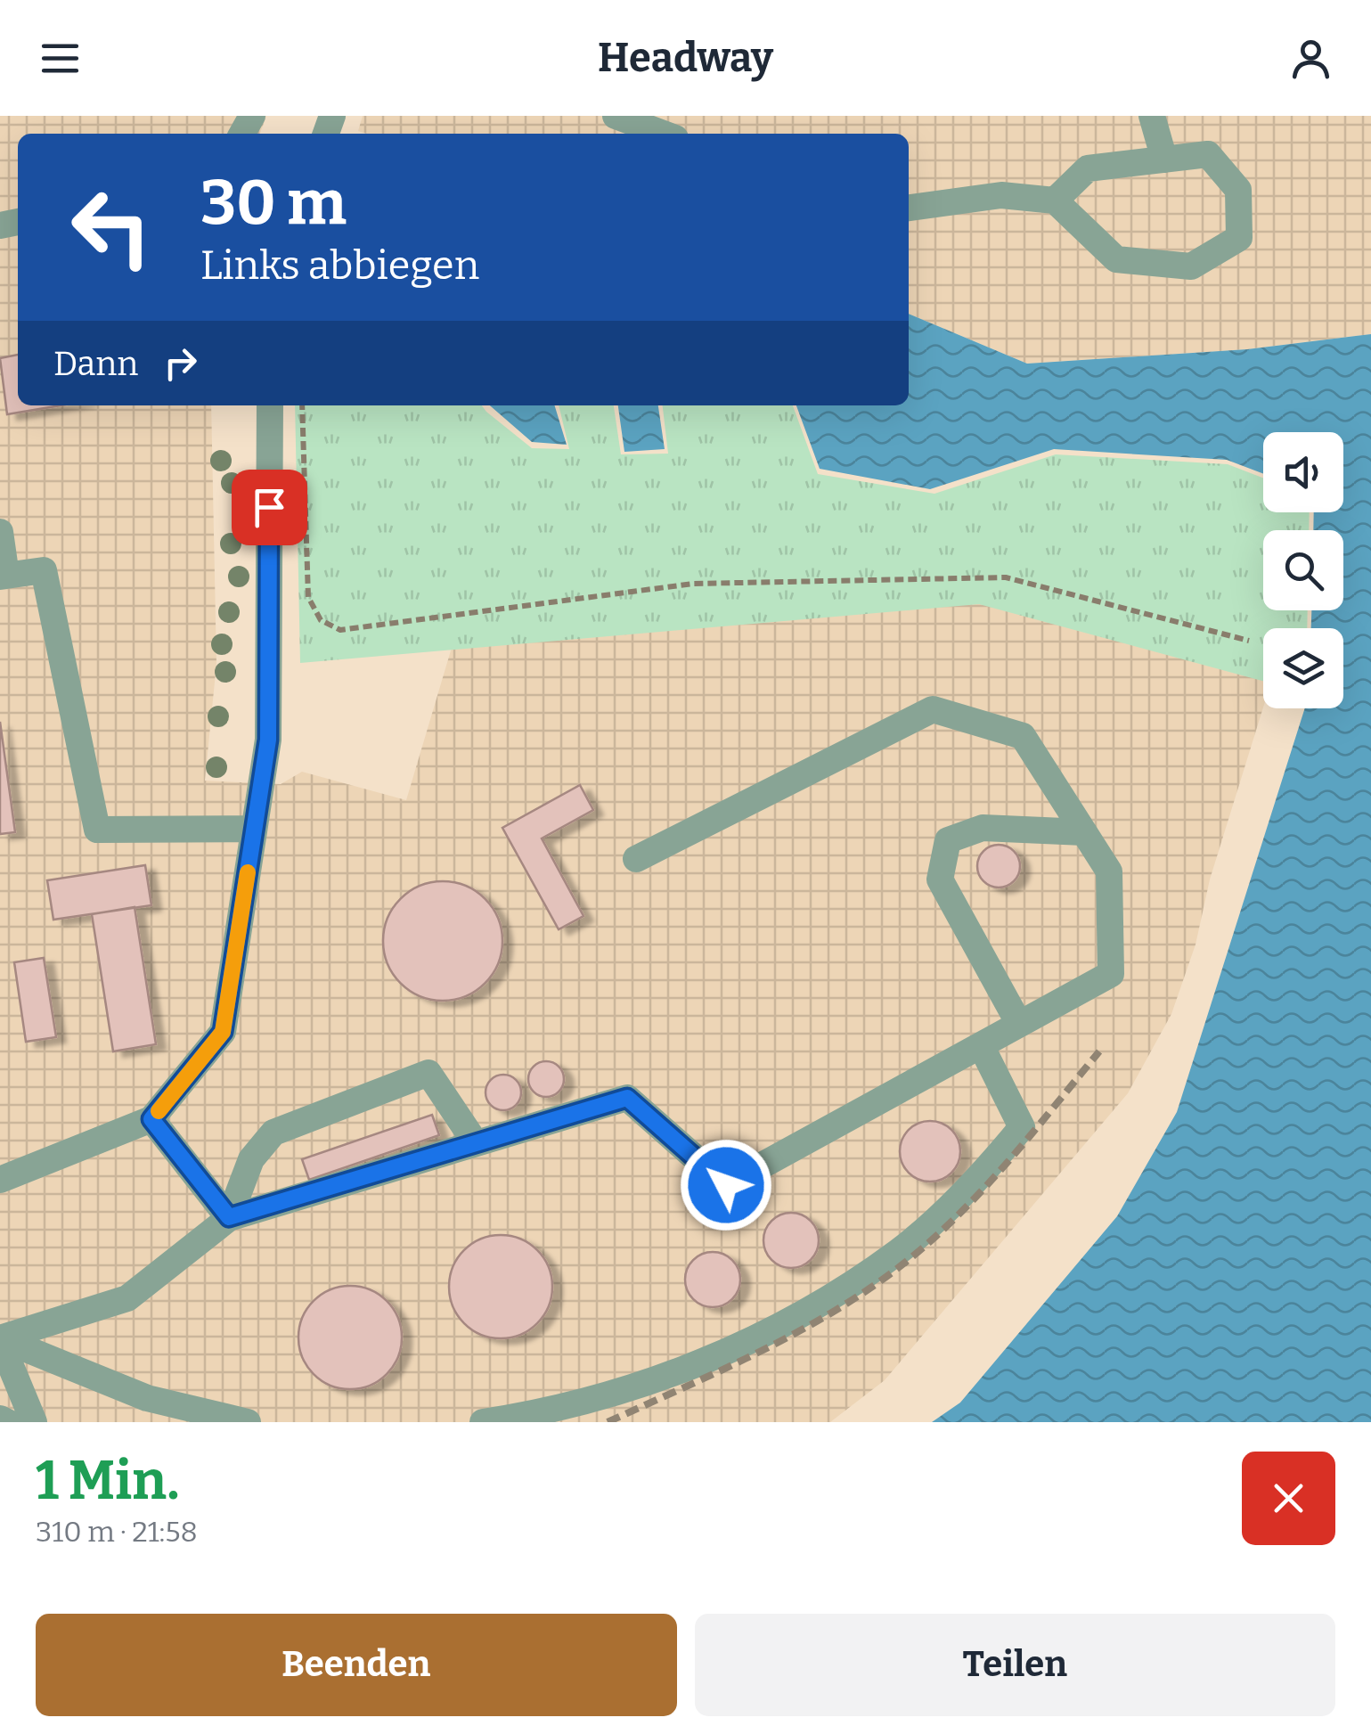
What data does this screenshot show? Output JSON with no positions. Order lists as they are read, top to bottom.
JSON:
{
  "page": {
    "header": "Headway",
    "turn": ["30 m", "Links abbiegen"],
    "then": "Dann",
    "heading": ["1 Min.", "310 m · 21:58"],
    "buttons": ["Beenden", "Teilen"]
  }
}
